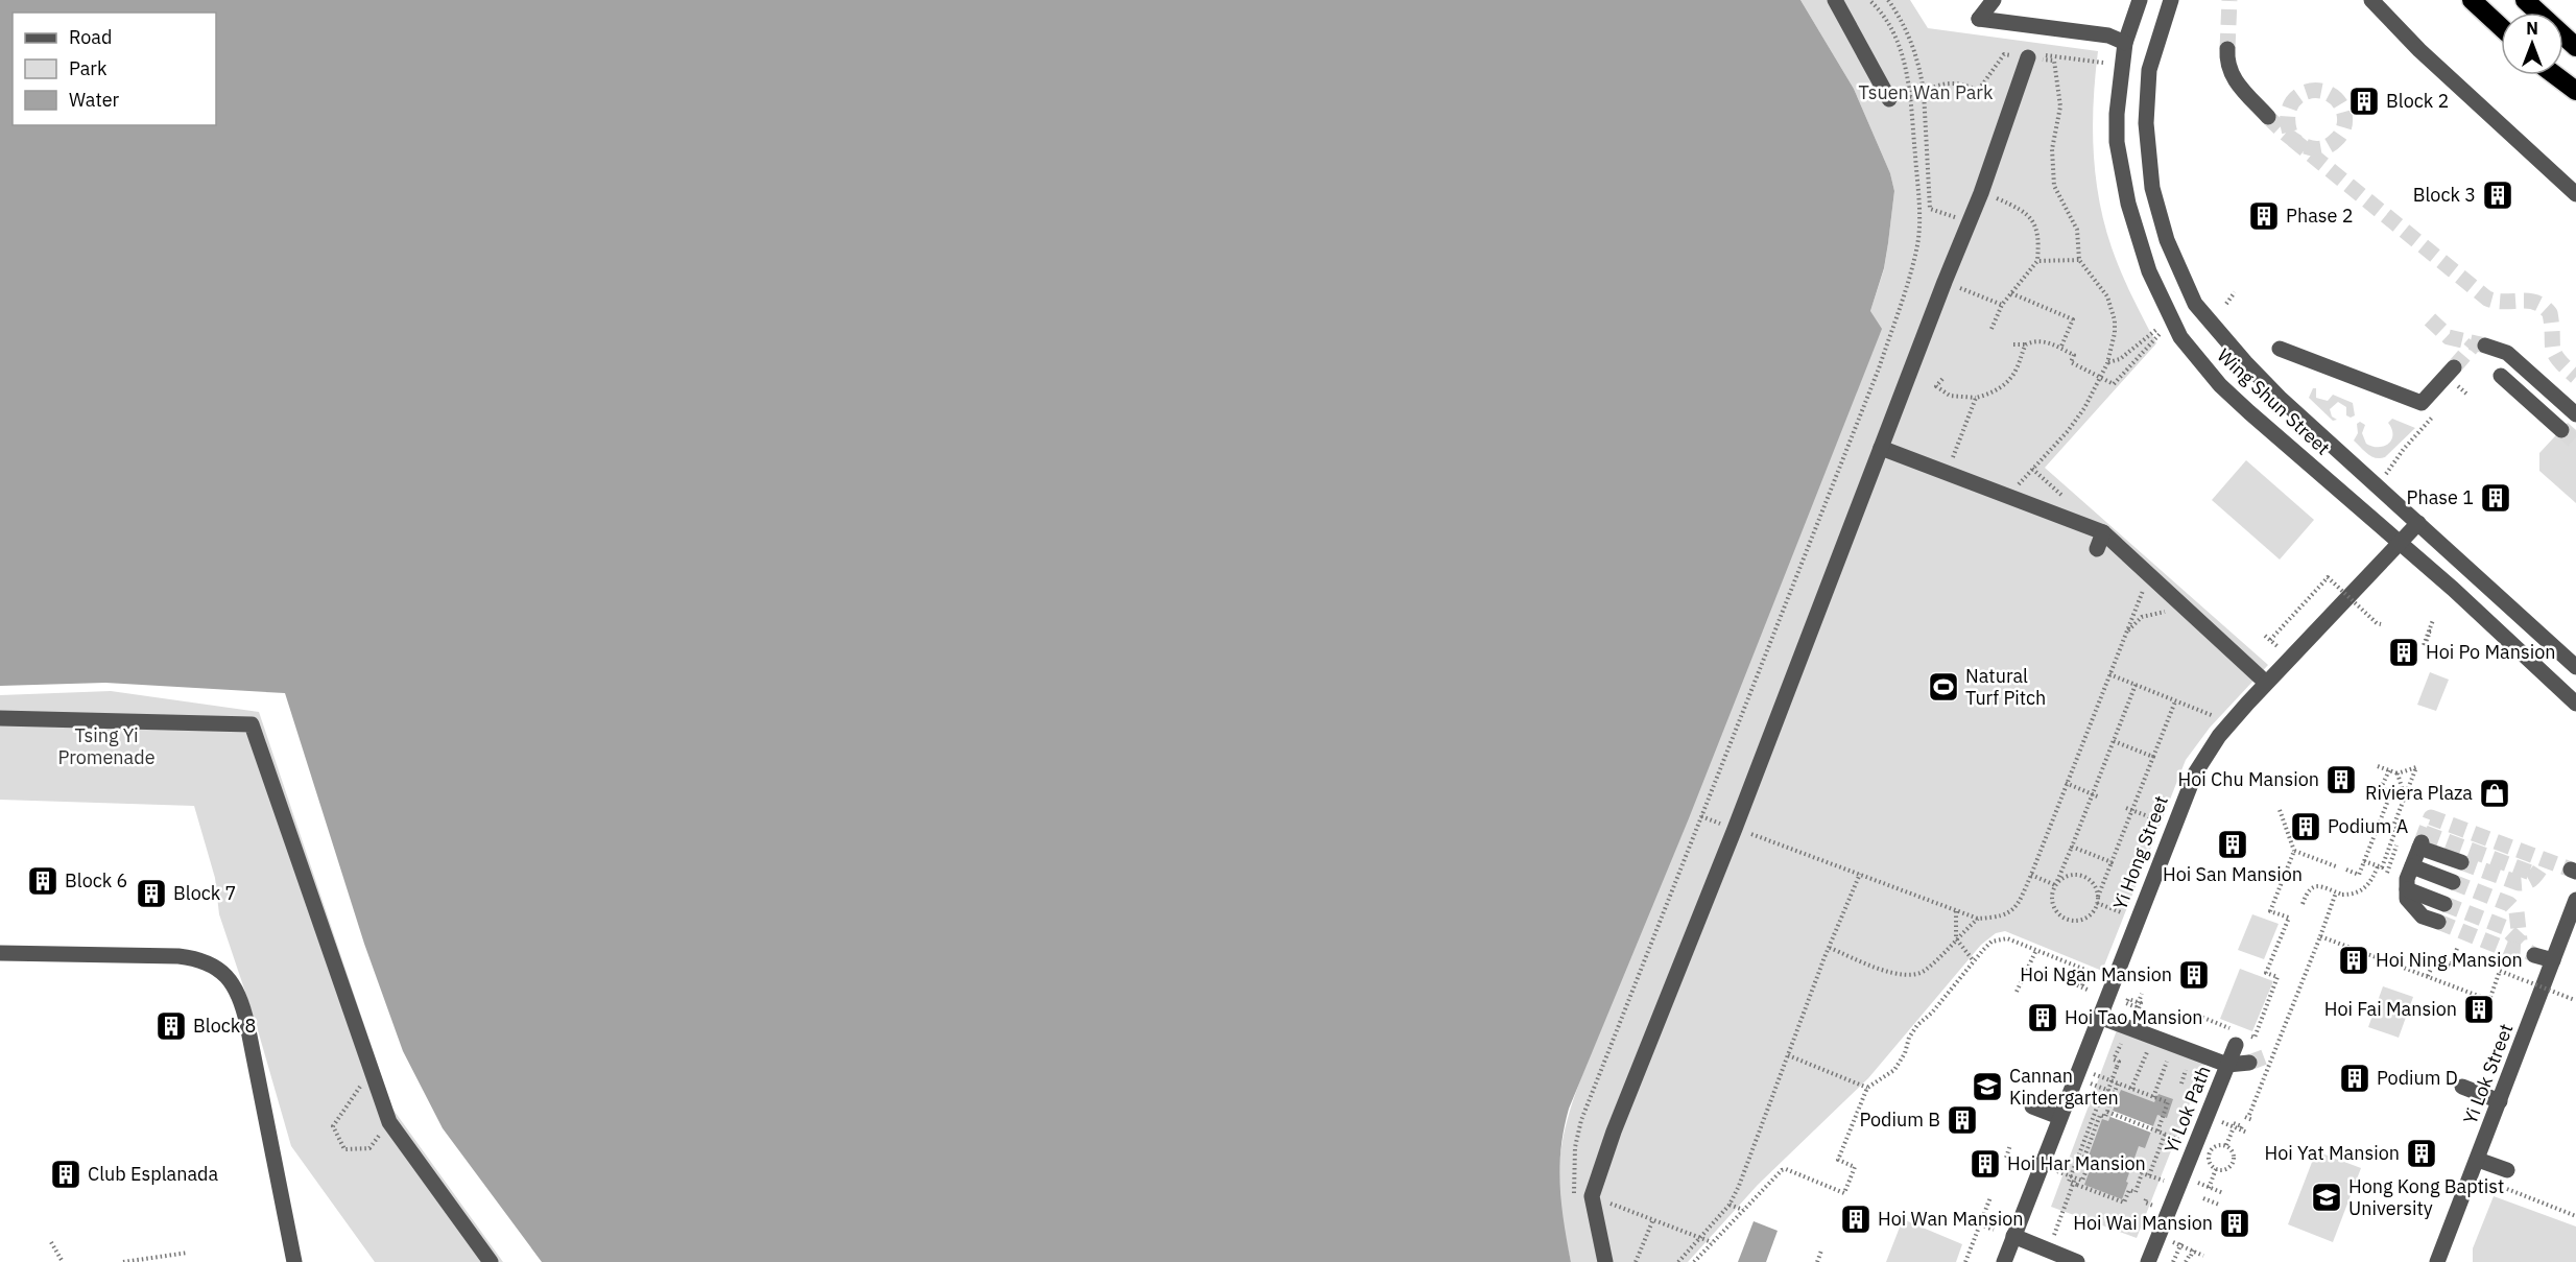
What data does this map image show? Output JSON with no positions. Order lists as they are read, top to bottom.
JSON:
{
  "streets": {
    "street": [
      "Wing Shun Street",
      "Yi Hong Street",
      "Yi Lok Street",
      "Yi Lok Path"
    ]
  },
  "crossings": [
    ["Wing Shun Street", "Yi Hong Street"],
    ["Yi Hong Street", "Yi Lok Path"]
  ],
  "parks": ["Tsuen Wan Park", "Tsing Yi Promenade"],
  "places": {
    "building": [
      "Block 2",
      "Block 3",
      "Phase 2",
      "Phase 1",
      "Hoi Po Mansion",
      "Hoi Chu Mansion",
      "Podium A",
      "Hoi San Mansion",
      "Block 6",
      "Block 7",
      "Hoi Ning Mansion",
      "Hoi Ngan Mansion",
      "Hoi Fai Mansion",
      "Hoi Tao Mansion",
      "Block 8",
      "Podium D",
      "Podium B",
      "Hoi Yat Mansion",
      "Hoi Har Mansion",
      "Club Esplanada",
      "Hoi Wan Mansion",
      "Hoi Wai Mansion"
    ],
    "sports": ["Natural Turf Pitch"],
    "shop": ["Riviera Plaza"],
    "school or university": ["Cannan Kindergarten", "Hong Kong Baptist University"]
  },
  "legend": ["Road", "Park", "Water"],
  "north": "top"
}
